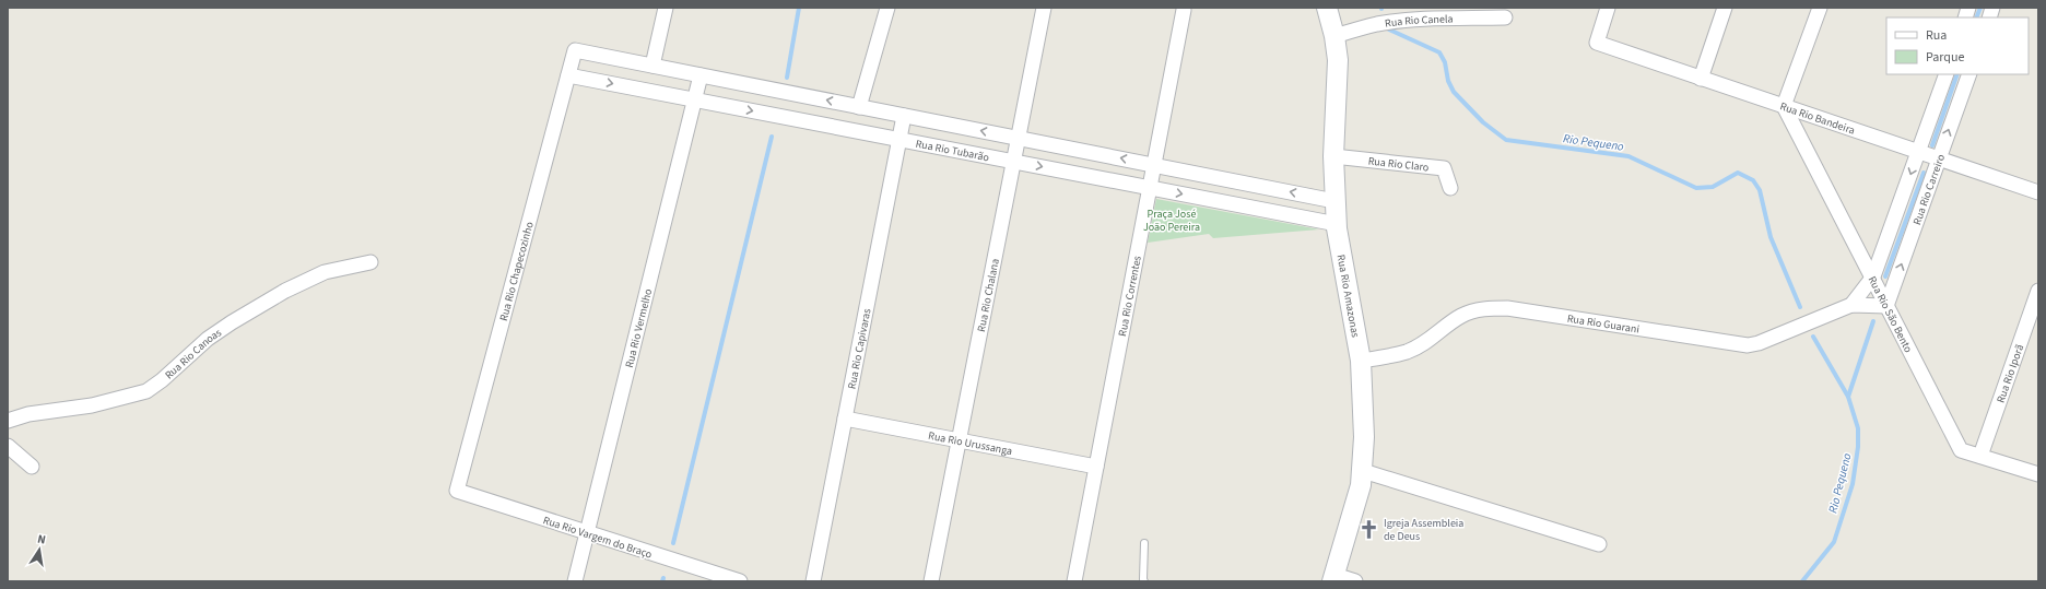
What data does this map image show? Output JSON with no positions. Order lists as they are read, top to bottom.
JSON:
{
  "streets": {
    "street": [
      "Rua Rio Canela",
      "Rua Rio Bandeira",
      "Rua Rio Tubarão",
      "Rua Rio Claro",
      "Rua Rio Carreiro",
      "Rua Rio Chapecozinho",
      "Rua Rio Chalana",
      "Rua Rio Correntes",
      "Rua Rio Amazonas",
      "Rua Rio São Bento",
      "Rua Rio Guarani",
      "Rua Rio Vermelho",
      "Rua Rio Capivaras",
      "Rua Rio Canoas",
      "Rua Rio Iporã",
      "Rua Rio Urussanga",
      "Rua Rio Vargem do Braço"
    ]
  },
  "crossings": [
    ["Rua Rio Canela", "Rua Rio Amazonas"],
    ["Rua Rio Bandeira", "Rua Rio Carreiro"],
    ["Rua Rio Bandeira", "Rua Rio São Bento"],
    ["Rua Rio Tubarão", "Rua Rio Chapecozinho"],
    ["Rua Rio Tubarão", "Rua Rio Chalana"],
    ["Rua Rio Tubarão", "Rua Rio Correntes"],
    ["Rua Rio Tubarão", "Rua Rio Amazonas"],
    ["Rua Rio Tubarão", "Rua Rio Vermelho"],
    ["Rua Rio Tubarão", "Rua Rio Capivaras"],
    ["Rua Rio Claro", "Rua Rio Amazonas"],
    ["Rua Rio Carreiro", "Rua Rio São Bento"],
    ["Rua Rio Carreiro", "Rua Rio Guarani"],
    ["Rua Rio Chapecozinho", "Rua Rio Vargem do Braço"],
    ["Rua Rio Chalana", "Rua Rio Urussanga"],
    ["Rua Rio Correntes", "Rua Rio Urussanga"],
    ["Rua Rio Amazonas", "Rua Rio Guarani"],
    ["Rua Rio São Bento", "Rua Rio Guarani"],
    ["Rua Rio São Bento", "Rua Rio Iporã"],
    ["Rua Rio Vermelho", "Rua Rio Vargem do Braço"],
    ["Rua Rio Capivaras", "Rua Rio Urussanga"]
  ],
  "water": ["Rio Pequeno"],
  "parks": ["Praça José João Pereira"],
  "places": {
    "church": ["Igreja Assembleia de Deus"]
  },
  "legend": ["Rua", "Parque"],
  "north": "top"
}
